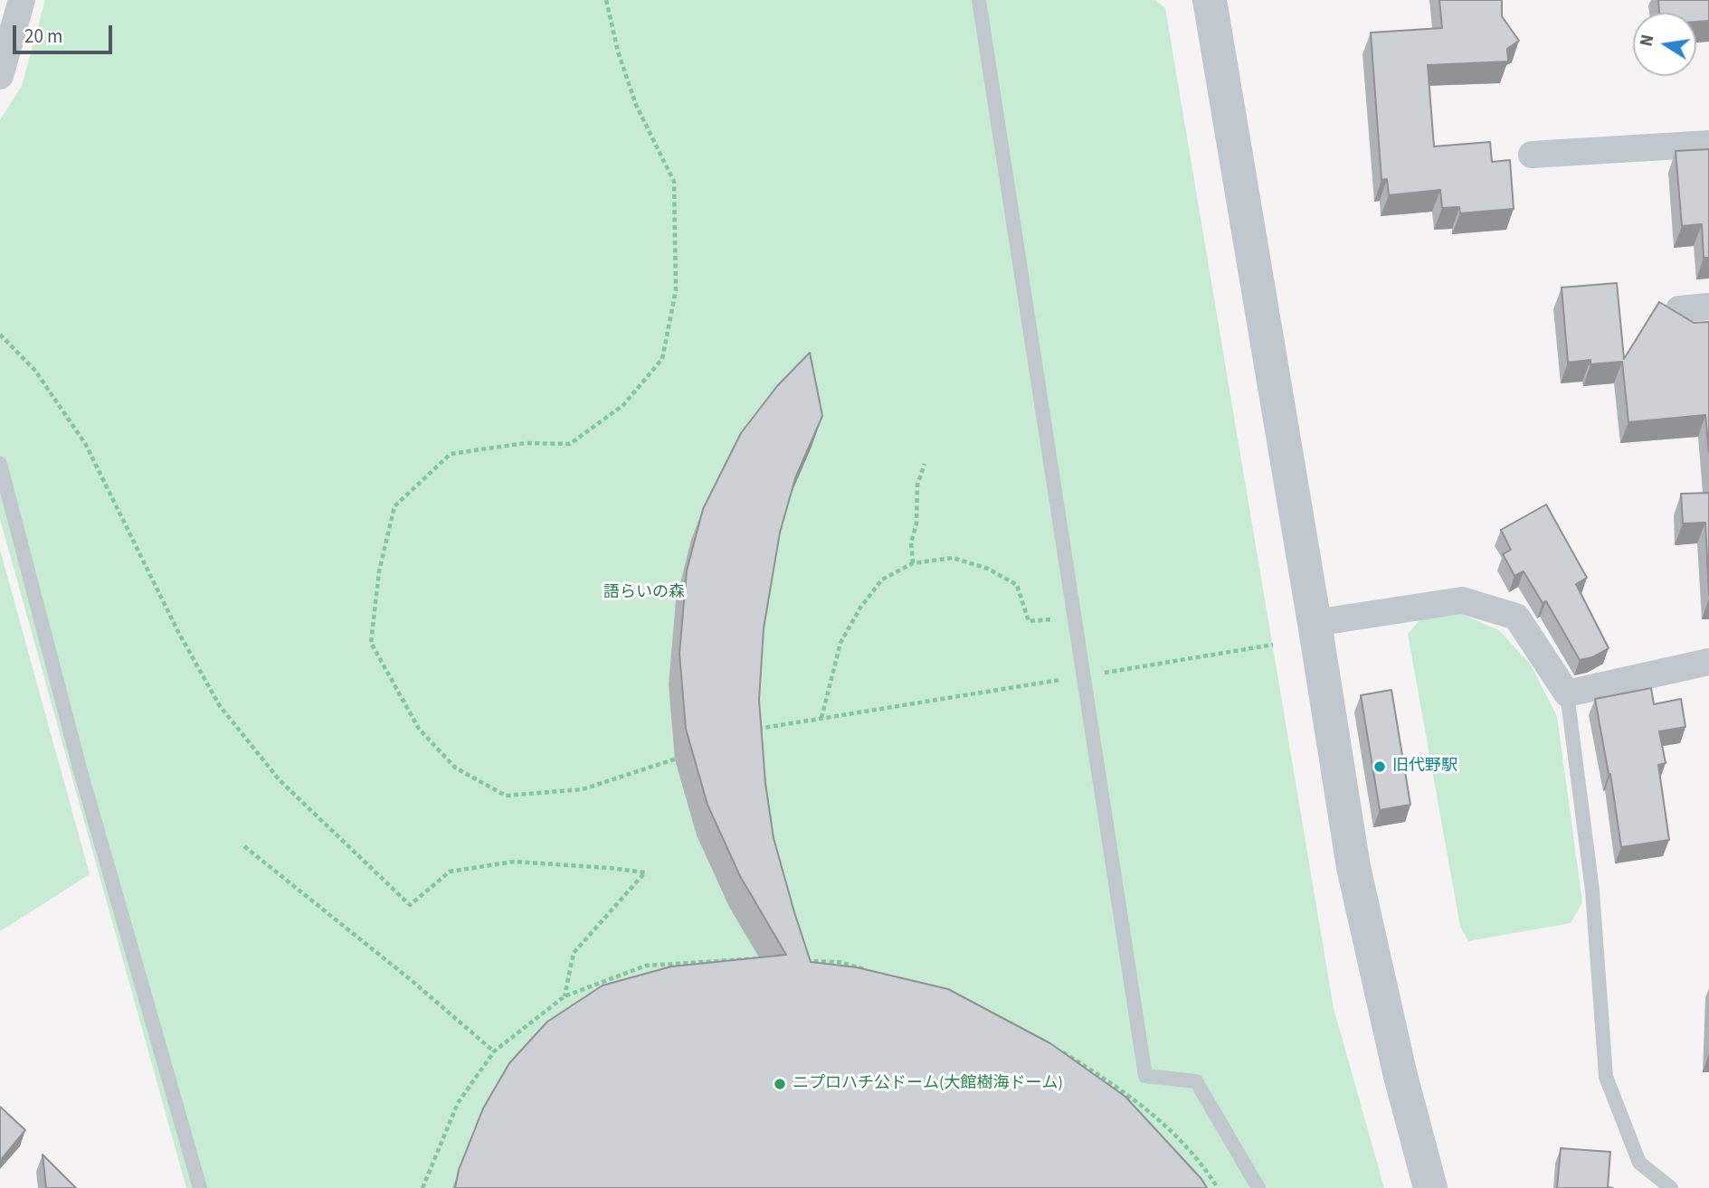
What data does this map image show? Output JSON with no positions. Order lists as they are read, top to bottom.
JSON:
{
  "parks": ["語らいの森"],
  "places": ["旧代野駅", "ニプロハチ公ドーム(大館樹海ドーム)"],
  "scale_bar": "20 m",
  "north": "left"
}
